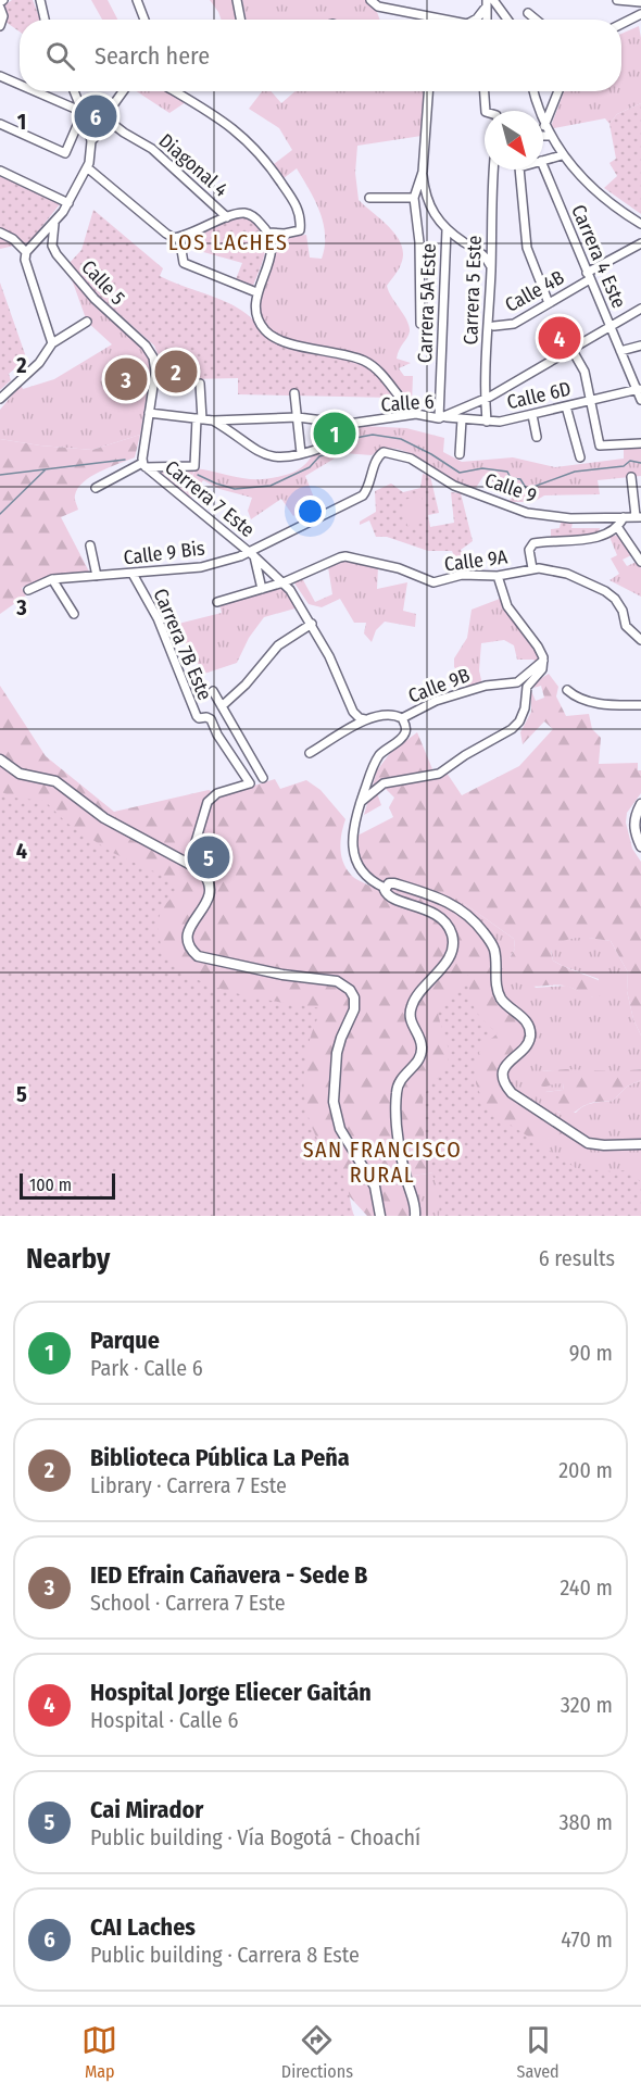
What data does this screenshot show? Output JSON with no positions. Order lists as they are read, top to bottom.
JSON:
{
  "streets": {
    "street": [
      "Diagonal 4",
      "Carrera 4 Este",
      "Calle 5",
      "Carrera 5 Este",
      "Calle 4B",
      "Carrera 5A Este",
      "Calle 6D",
      "Calle 6",
      "Calle 9",
      "Carrera 7 Este",
      "Calle 9 Bis",
      "Calle 9A",
      "Carrera 7B Este",
      "Calle 9B"
    ]
  },
  "crossings": [
    ["Carrera 4 Este", "Calle 4B"],
    ["Carrera 4 Este", "Calle 6D"],
    ["Carrera 4 Este", "Calle 6"],
    ["Calle 5", "Carrera 7 Este"],
    ["Carrera 5 Este", "Calle 6D"],
    ["Carrera 5 Este", "Calle 6"],
    ["Carrera 5A Este", "Calle 6D"],
    ["Carrera 5A Este", "Calle 6"],
    ["Calle 6D", "Calle 6"],
    ["Calle 6", "Carrera 7 Este"],
    ["Calle 9", "Calle 9 Bis"],
    ["Carrera 7 Este", "Calle 9 Bis"],
    ["Carrera 7 Este", "Calle 9A"],
    ["Carrera 7 Este", "Calle 9B"],
    ["Calle 9 Bis", "Carrera 7B Este"]
  ],
  "districts": ["LOS LACHES", "SAN FRANCISCO RURAL"],
  "scale_bar": "100 m",
  "north": "bottom right",
  "page": {
    "search": "Search here",
    "pins": [
      "6",
      "4",
      "2",
      "3",
      "1",
      "5"
    ],
    "scale": "100 m",
    "heading": ["Nearby", "6 results"],
    "list": [
      {
        "mark": "1",
        "name": "Parque",
        "note": "Park · Calle 6",
        "value": "90 m"
      },
      {
        "mark": "2",
        "name": "Biblioteca Pública La Peña",
        "note": "Library · Carrera 7 Este",
        "value": "200 m"
      },
      {
        "mark": "3",
        "name": "IED Efrain Cañavera - Sede B",
        "note": "School · Carrera 7 Este",
        "value": "240 m"
      },
      {
        "mark": "4",
        "name": "Hospital Jorge Eliecer Gaitán",
        "note": "Hospital · Calle 6",
        "value": "320 m"
      },
      {
        "mark": "5",
        "name": "Cai Mirador",
        "note": "Public building · Vía Bogotá - Choachí",
        "value": "380 m"
      },
      {
        "mark": "6",
        "name": "CAI Laches",
        "note": "Public building · Carrera 8 Este",
        "value": "470 m"
      }
    ],
    "nav": ["Map", "Directions", "Saved"]
  },
  "grid": {
    "rows": [
      "1",
      "2",
      "3",
      "4",
      "5"
    ]
  }
}
